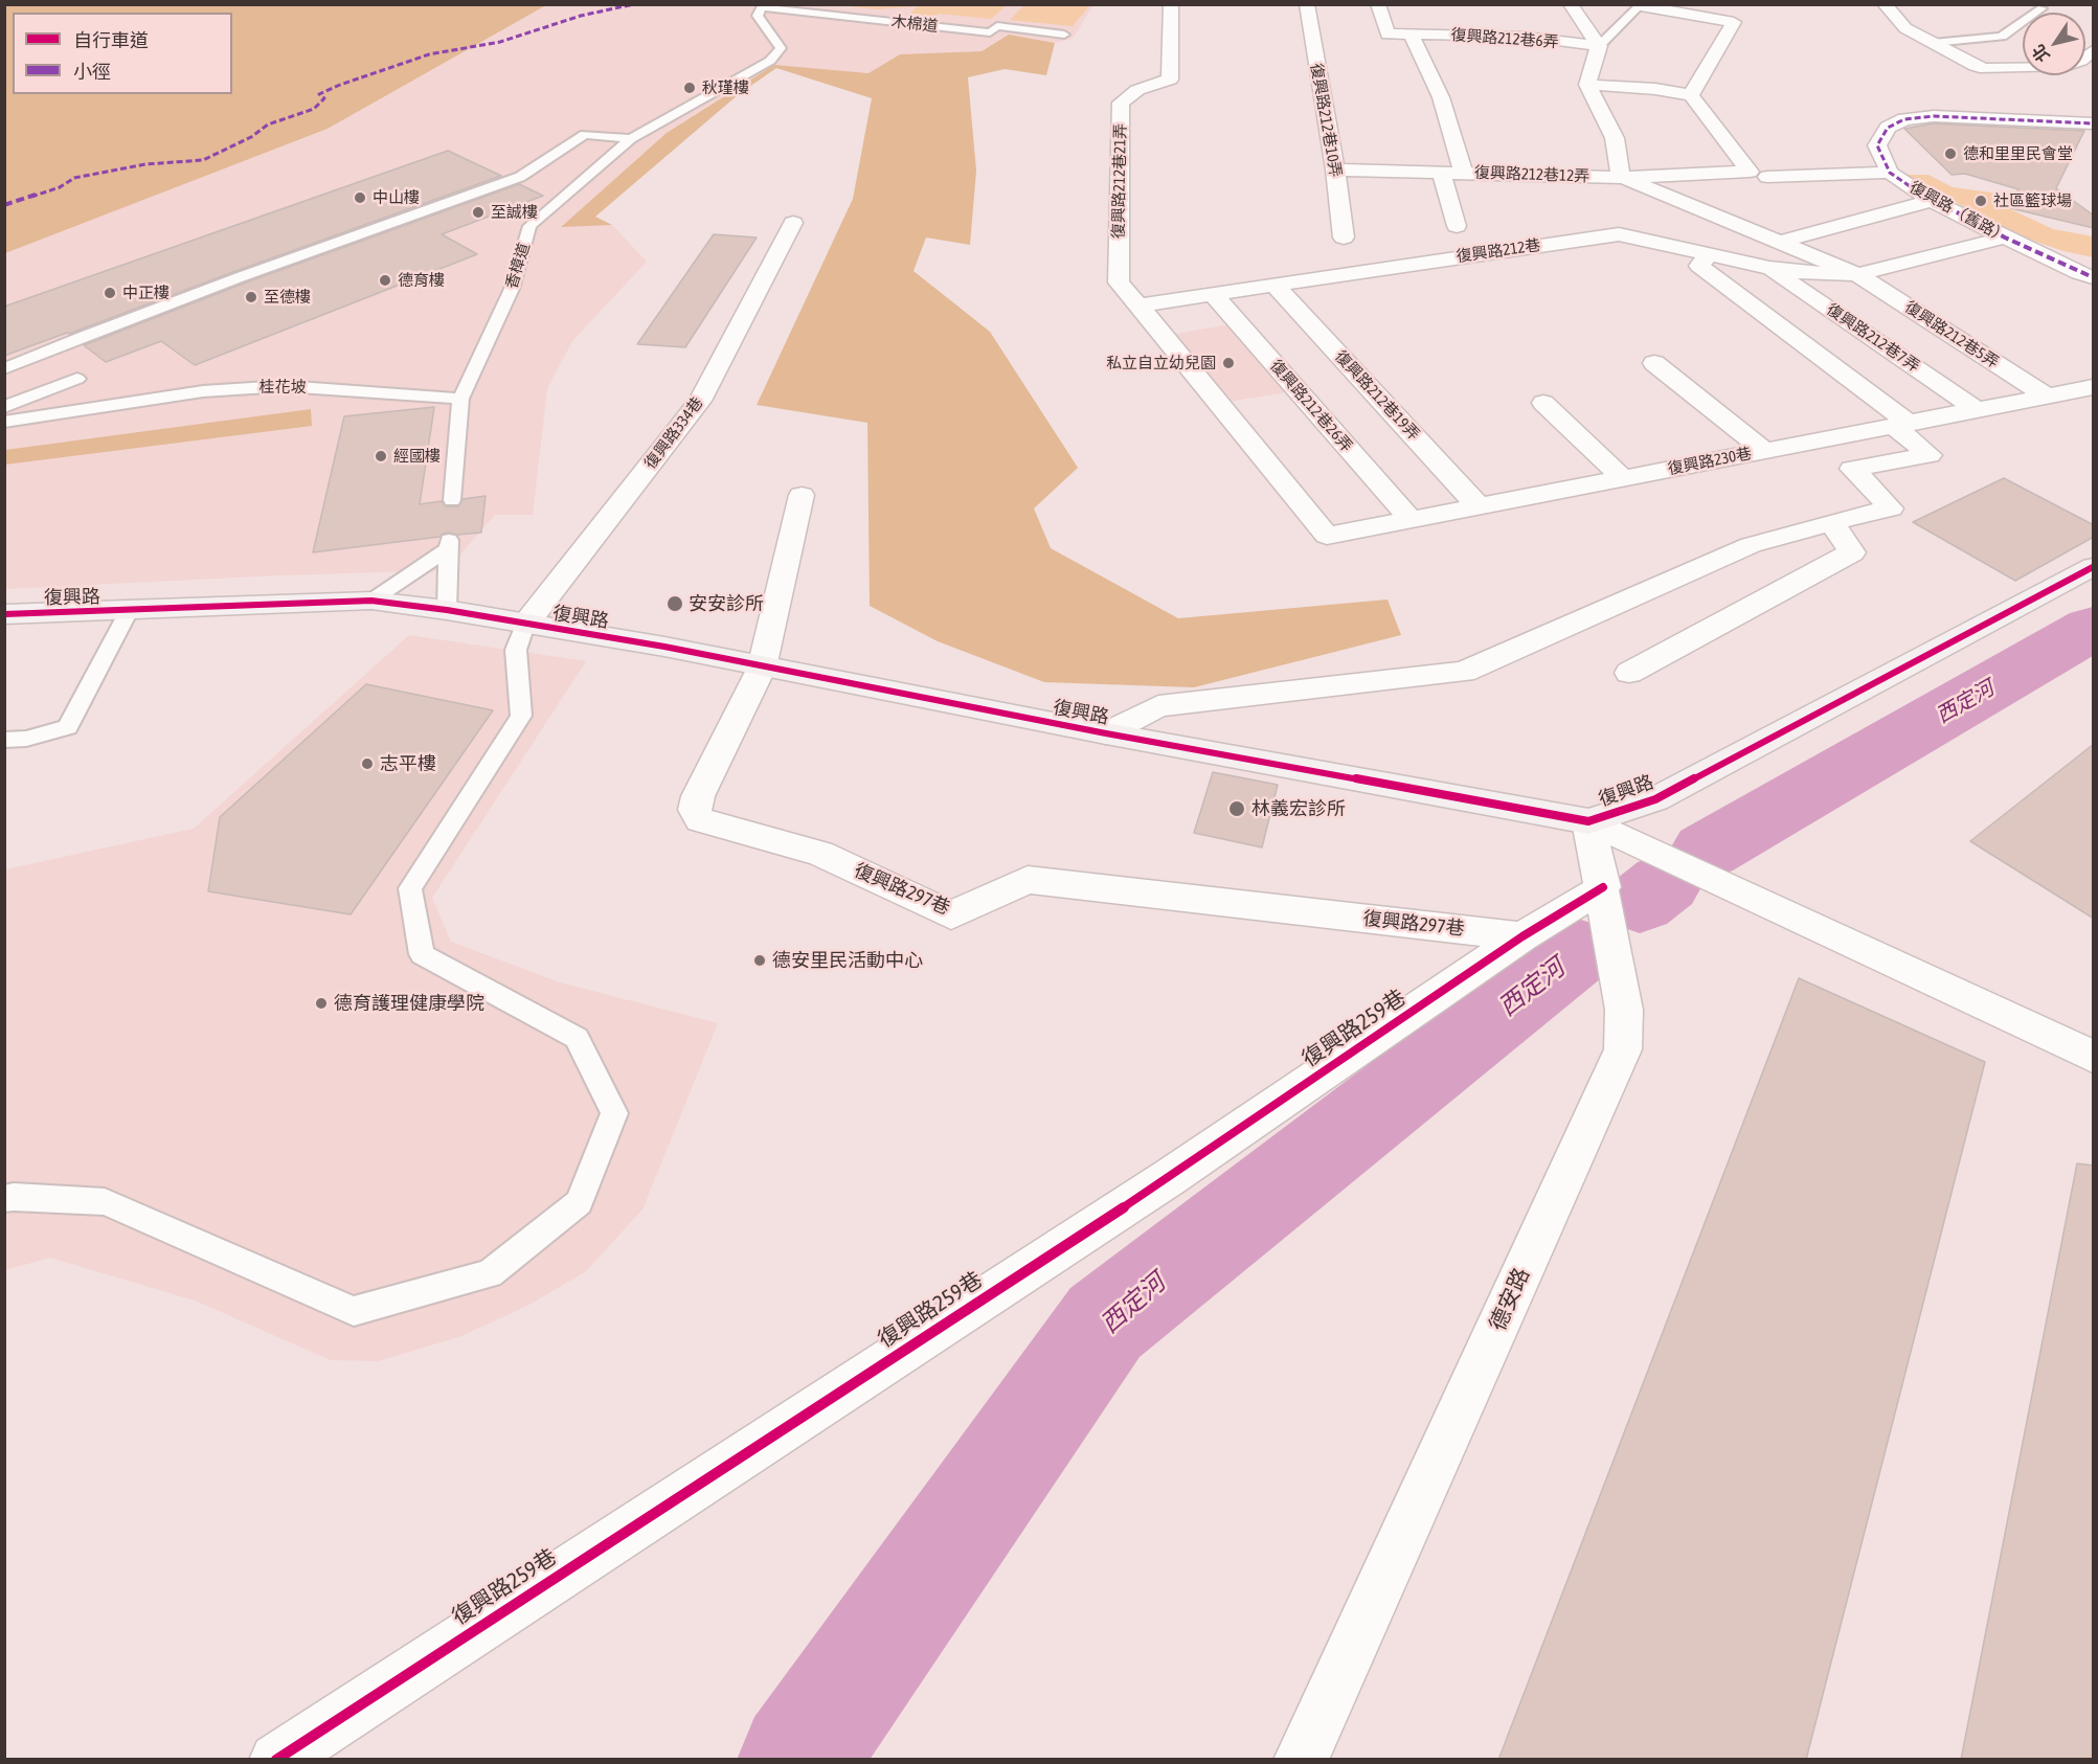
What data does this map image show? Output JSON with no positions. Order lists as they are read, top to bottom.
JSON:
{
  "streets": {
    "street": [
      "復興路212巷6弄",
      "復興路212巷10弄",
      "復興路212巷12弄",
      "復興路212巷21弄",
      "復興路（舊路）",
      "復興路212巷",
      "復興路212巷5弄",
      "復興路212巷7弄",
      "復興路212巷19弄",
      "復興路212巷26弄",
      "復興路334巷",
      "復興路230巷",
      "復興路",
      "復興路297巷",
      "復興路259巷",
      "德安路"
    ],
    "lane": ["木棉道", "香樟道", "桂花坡"]
  },
  "crossings": [
    ["木棉道", "香樟道"],
    ["復興路212巷10弄", "復興路212巷12弄"],
    ["復興路212巷21弄", "復興路212巷"],
    ["復興路212巷21弄", "復興路230巷"],
    ["復興路（舊路）", "復興路212巷"],
    ["復興路212巷", "復興路212巷5弄"],
    ["復興路212巷", "復興路212巷7弄"],
    ["復興路212巷", "復興路212巷19弄"],
    ["復興路212巷", "復興路212巷26弄"],
    ["復興路212巷", "復興路230巷"],
    ["香樟道", "桂花坡"],
    ["復興路212巷5弄", "復興路230巷"],
    ["復興路212巷7弄", "復興路230巷"],
    ["復興路212巷19弄", "復興路230巷"],
    ["復興路212巷26弄", "復興路230巷"],
    ["復興路334巷", "復興路"],
    ["復興路", "復興路297巷"],
    ["復興路", "德安路"],
    ["復興路297巷", "復興路259巷"],
    ["復興路259巷", "德安路"]
  ],
  "water": ["西定河"],
  "places": [
    "秋瑾樓",
    "德和里里民會堂",
    "中山樓",
    "社區籃球場",
    "至誠樓",
    "德育樓",
    "中正樓",
    "至德樓",
    "私立自立幼兒園",
    "經國樓",
    "安安診所",
    "志平樓",
    "林義宏診所",
    "德安里民活動中心",
    "德育護理健康學院"
  ],
  "legend": ["自行車道", "小徑"],
  "north": "bottom left"
}
